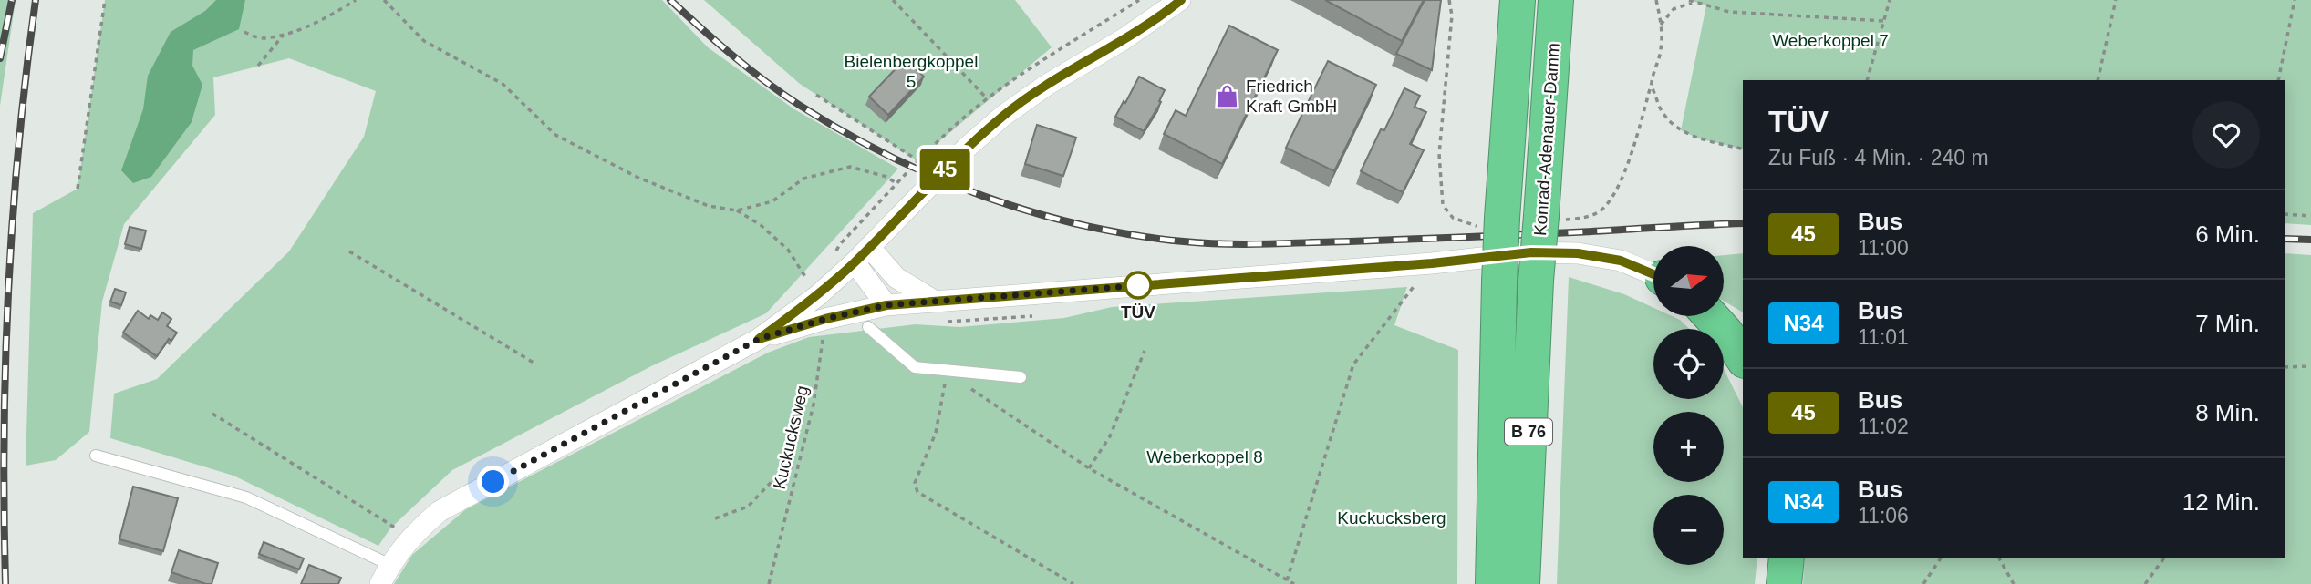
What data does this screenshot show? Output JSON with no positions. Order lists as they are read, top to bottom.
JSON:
{
  "streets": {
    "highway": ["Konrad-Adenauer-Damm", "B 76"],
    "path": ["Kuckucksweg"]
  },
  "parks": [
    "Weberkoppel 7",
    "Bielenbergkoppel 5",
    "Weberkoppel 8",
    "Kuckucksberg"
  ],
  "places": {
    "shop": ["Friedrich Kraft GmbH"],
    "other": ["TÜV"]
  },
  "lines": ["bus line 45"],
  "north": "right",
  "page": {
    "on_map": "45",
    "heading": ["TÜV", "Zu Fuß · 4 Min. · 240 m"],
    "list": [
      {
        "mark": "45",
        "name": "Bus",
        "note": "11:00",
        "value": "6 Min."
      },
      {
        "mark": "N34",
        "name": "Bus",
        "note": "11:01",
        "value": "7 Min."
      },
      {
        "mark": "45",
        "name": "Bus",
        "note": "11:02",
        "value": "8 Min."
      },
      {
        "mark": "N34",
        "name": "Bus",
        "note": "11:06",
        "value": "12 Min."
      }
    ],
    "map_buttons": ["+", "−"]
  }
}
